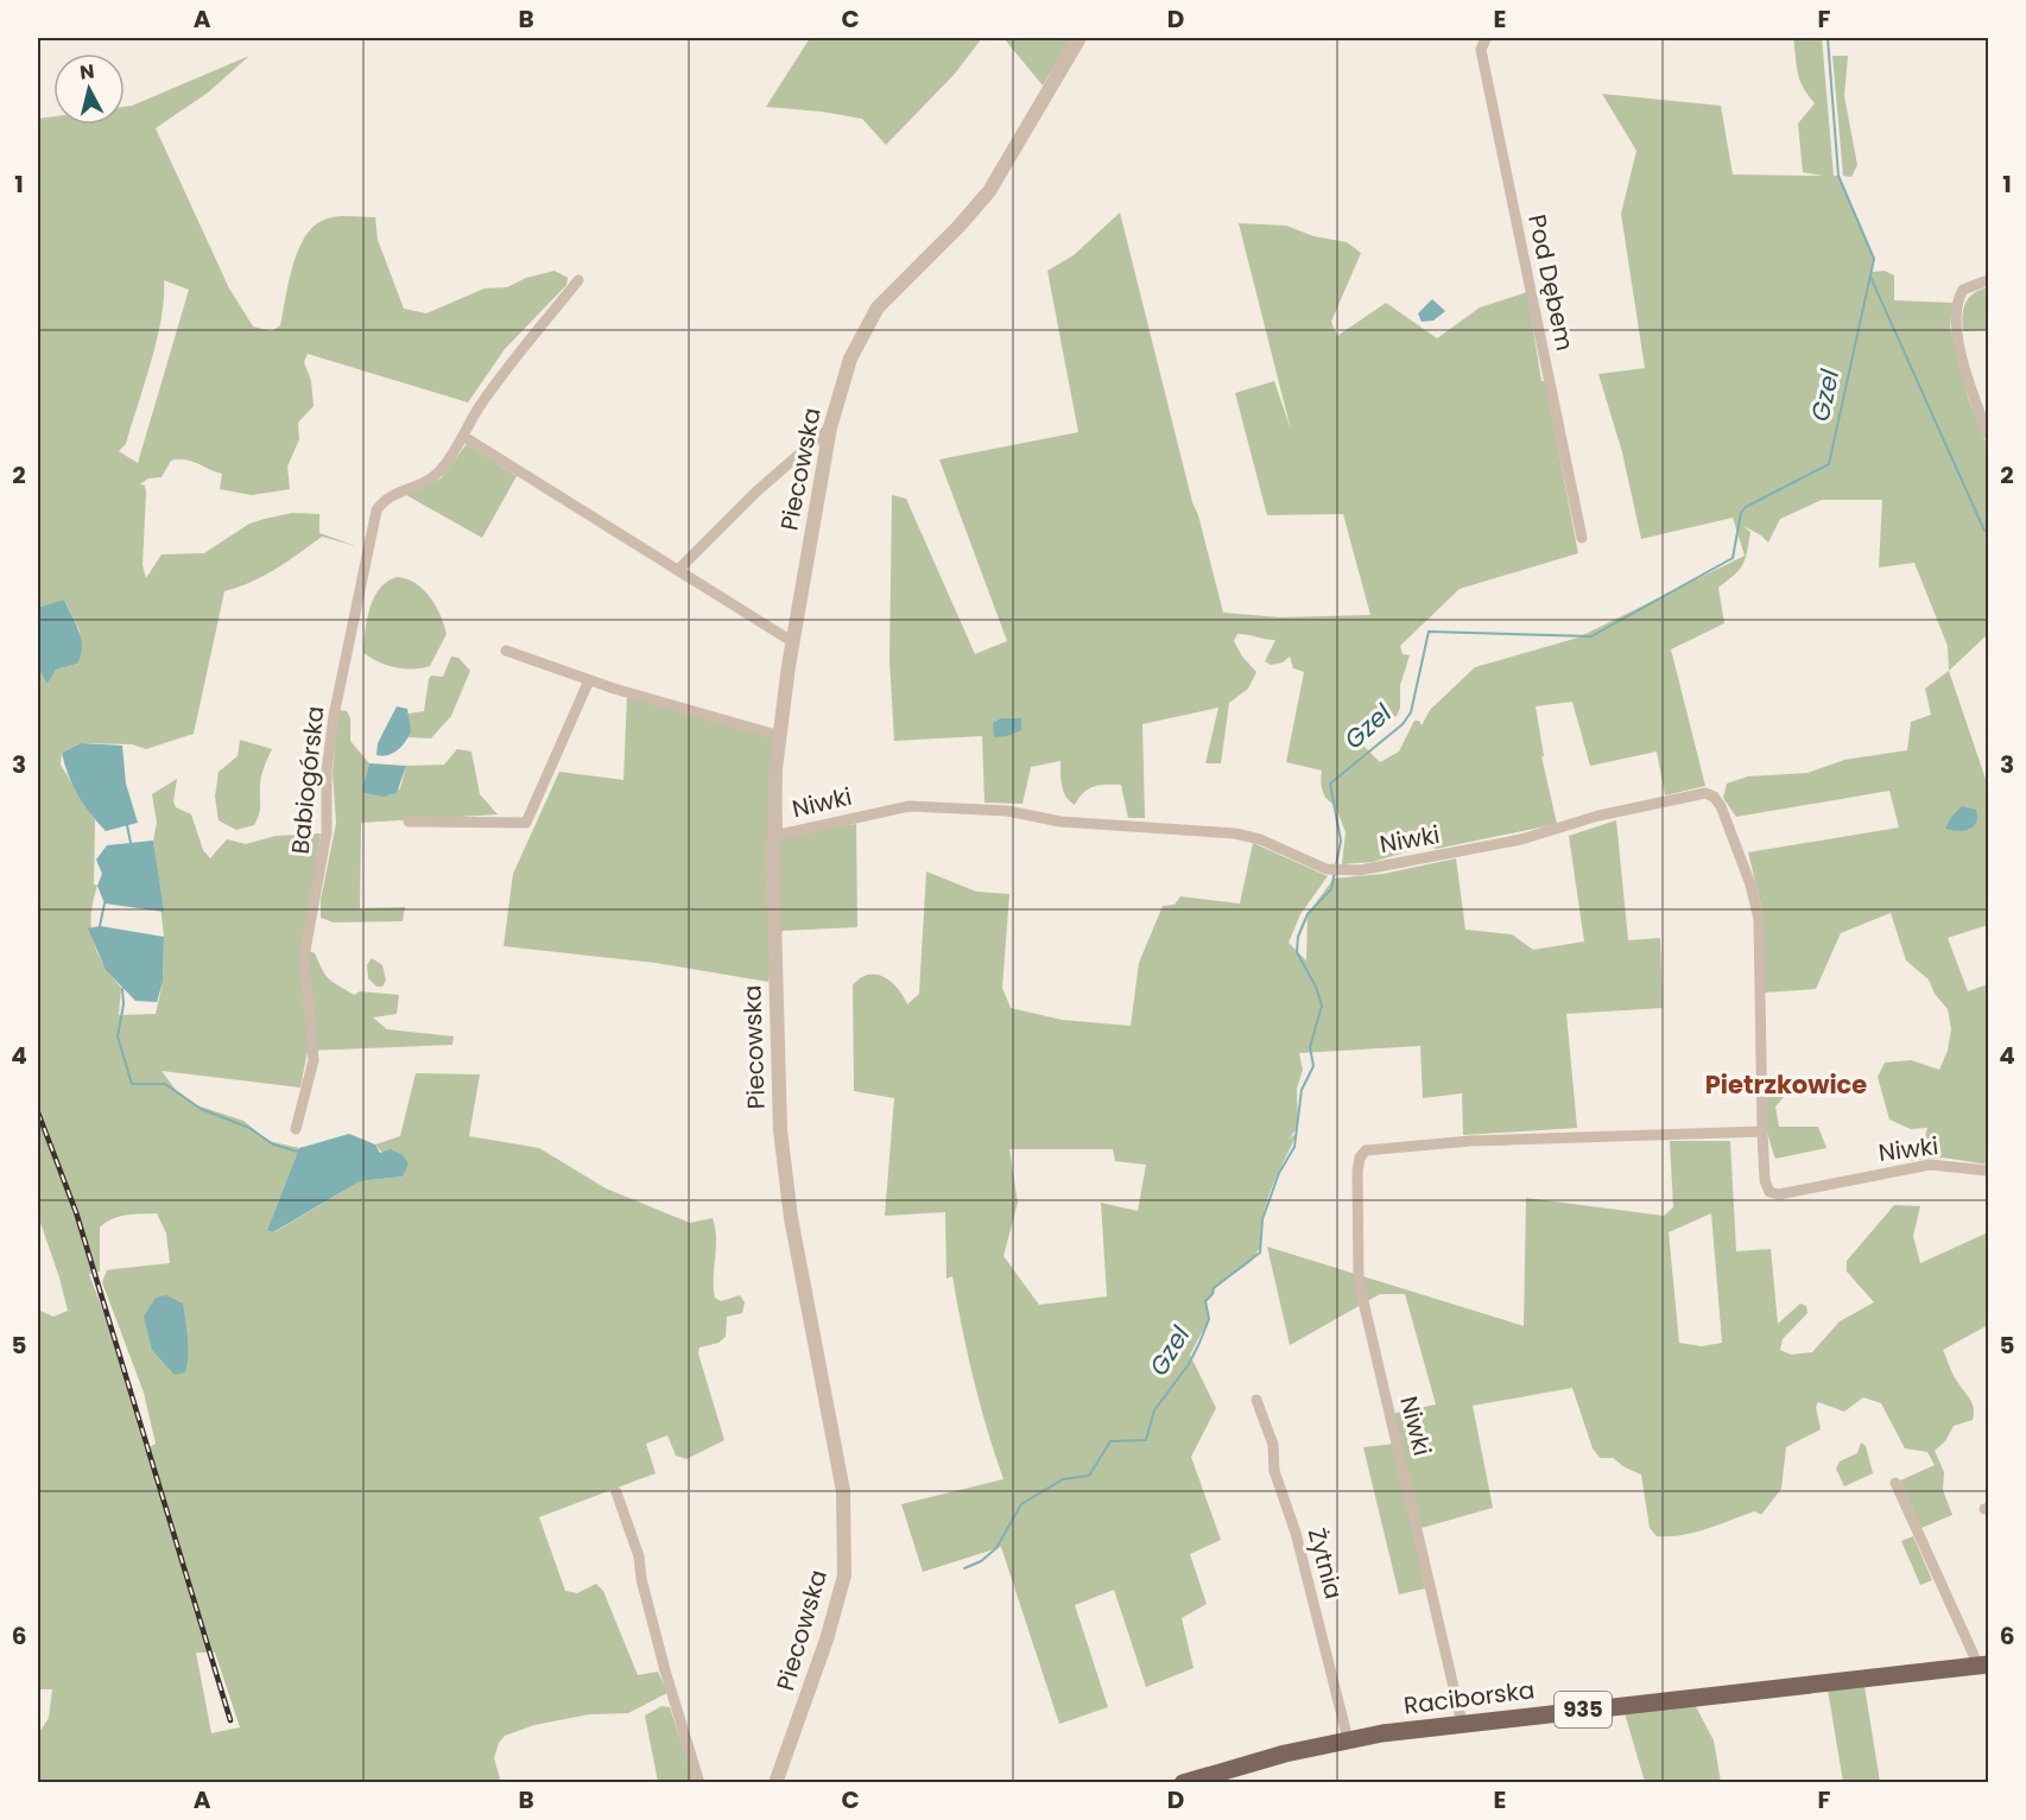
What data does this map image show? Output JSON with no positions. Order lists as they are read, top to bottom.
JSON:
{
  "streets": {
    "main road": ["Raciborska", "935"],
    "street": [
      "Pod Dębem",
      "Piecowska",
      "Babiogórska",
      "Niwki",
      "Żytnia"
    ]
  },
  "crossings": [
    ["Piecowska", "Niwki"],
    ["Niwki", "Raciborska"],
    ["Żytnia", "Raciborska"]
  ],
  "districts": ["Pietrzkowice"],
  "water": ["Gzel"],
  "north": "top",
  "grid": {
    "columns": [
      "A",
      "B",
      "C",
      "D",
      "E",
      "F"
    ],
    "rows": [
      "1",
      "2",
      "3",
      "4",
      "5",
      "6"
    ]
  }
}
